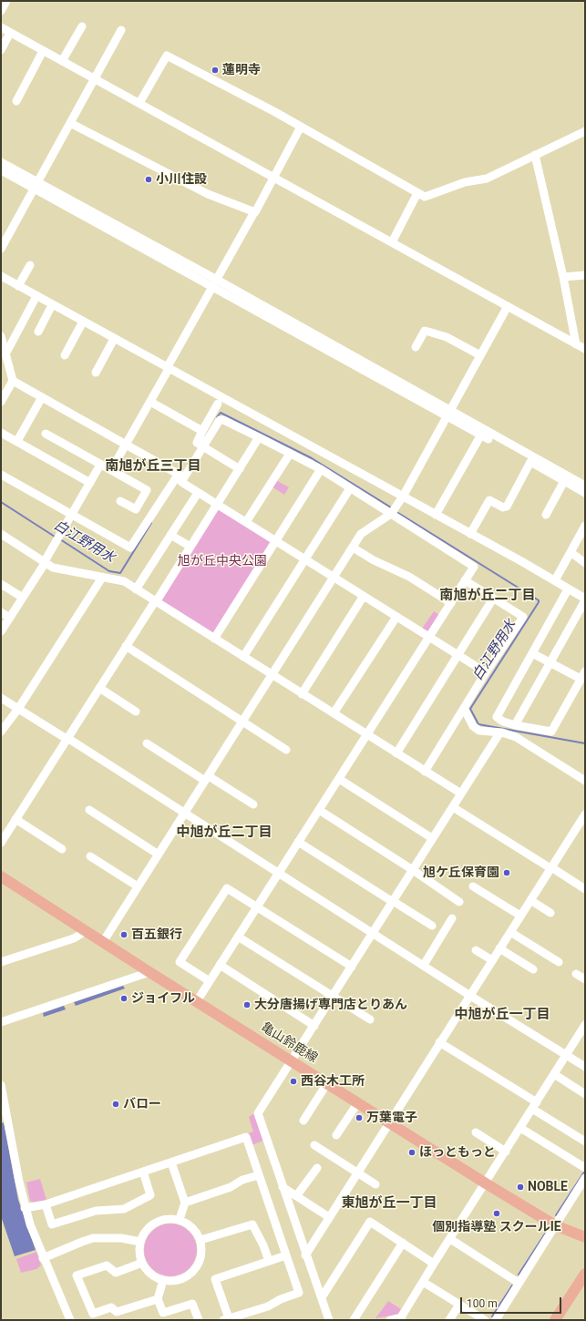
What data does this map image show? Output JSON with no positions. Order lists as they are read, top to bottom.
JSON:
{
  "streets": {
    "main road": ["亀山鈴鹿線"]
  },
  "districts": [
    "南旭が丘三丁目",
    "南旭が丘二丁目",
    "中旭が丘二丁目",
    "中旭が丘一丁目",
    "東旭が丘一丁目"
  ],
  "water": ["白江野用水"],
  "parks": ["旭が丘中央公園"],
  "places": [
    "蓮明寺",
    "小川住設",
    "旭ケ丘保育園",
    "百五銀行",
    "ジョイフル",
    "大分唐揚げ専門店とりあん",
    "西谷木工所",
    "バロー",
    "万葉電子",
    "ほっともっと",
    "NOBLE",
    "個別指導塾 スクールIE"
  ],
  "scale_bar": "100 m"
}
